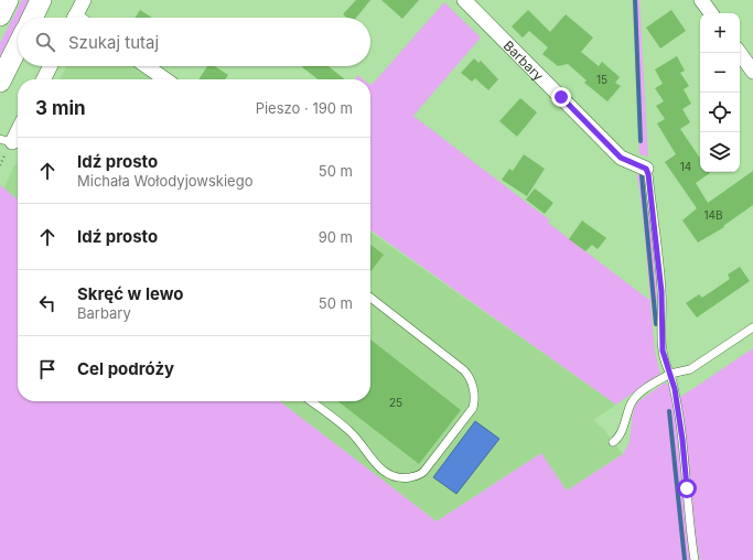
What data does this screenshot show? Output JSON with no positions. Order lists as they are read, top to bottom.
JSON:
{
  "streets": {
    "street": ["Barbary"]
  },
  "house_numbers": [
    "15",
    "14",
    "14B",
    "25"
  ],
  "page": {
    "map_buttons": ["+", "−"],
    "search": "Szukaj tutaj",
    "heading": ["3 min", "Pieszo · 190 m"],
    "list": [
      ["Idź prosto", "Michała Wołodyjowskiego", "50 m"],
      ["Idź prosto", "90 m"],
      ["Skręć w lewo", "Barbary", "50 m"],
      "Cel podróży"
    ]
  }
}
